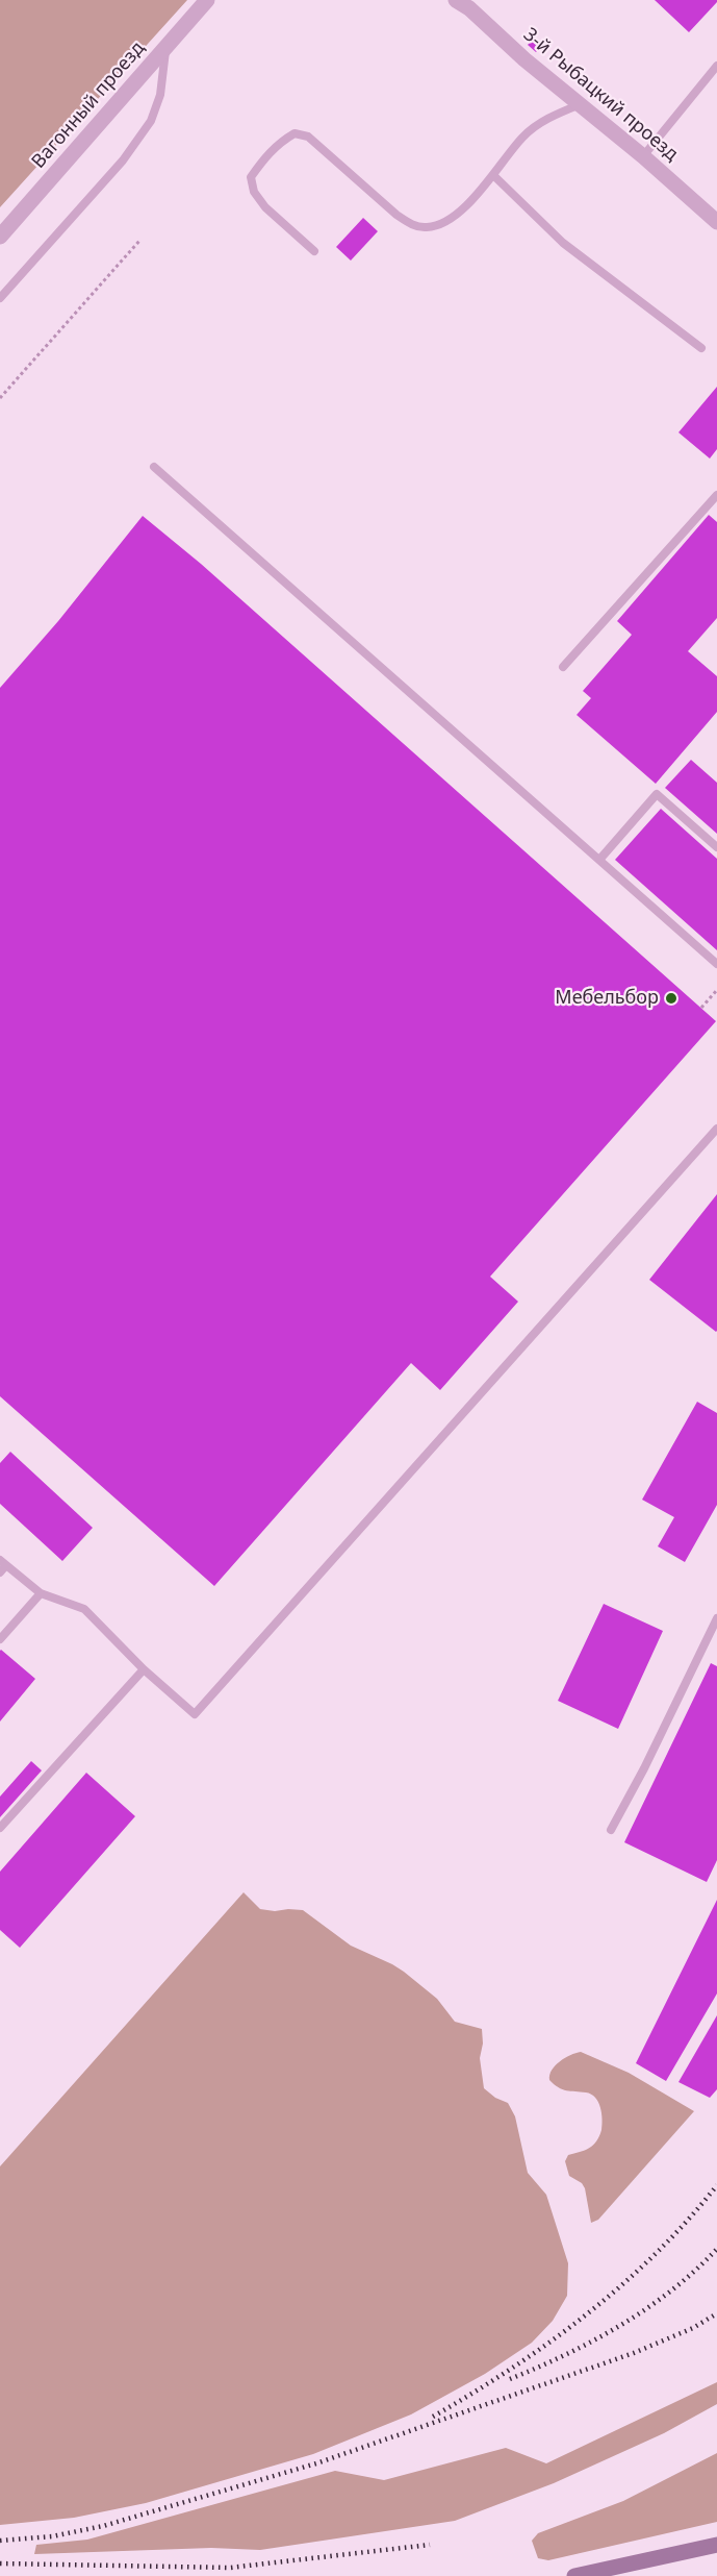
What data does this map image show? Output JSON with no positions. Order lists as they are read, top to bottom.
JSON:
{
  "streets": {
    "street": ["3-й Рыбацкий проезд", "Вагонный проезд"]
  },
  "places": ["Мебельбор"]
}
